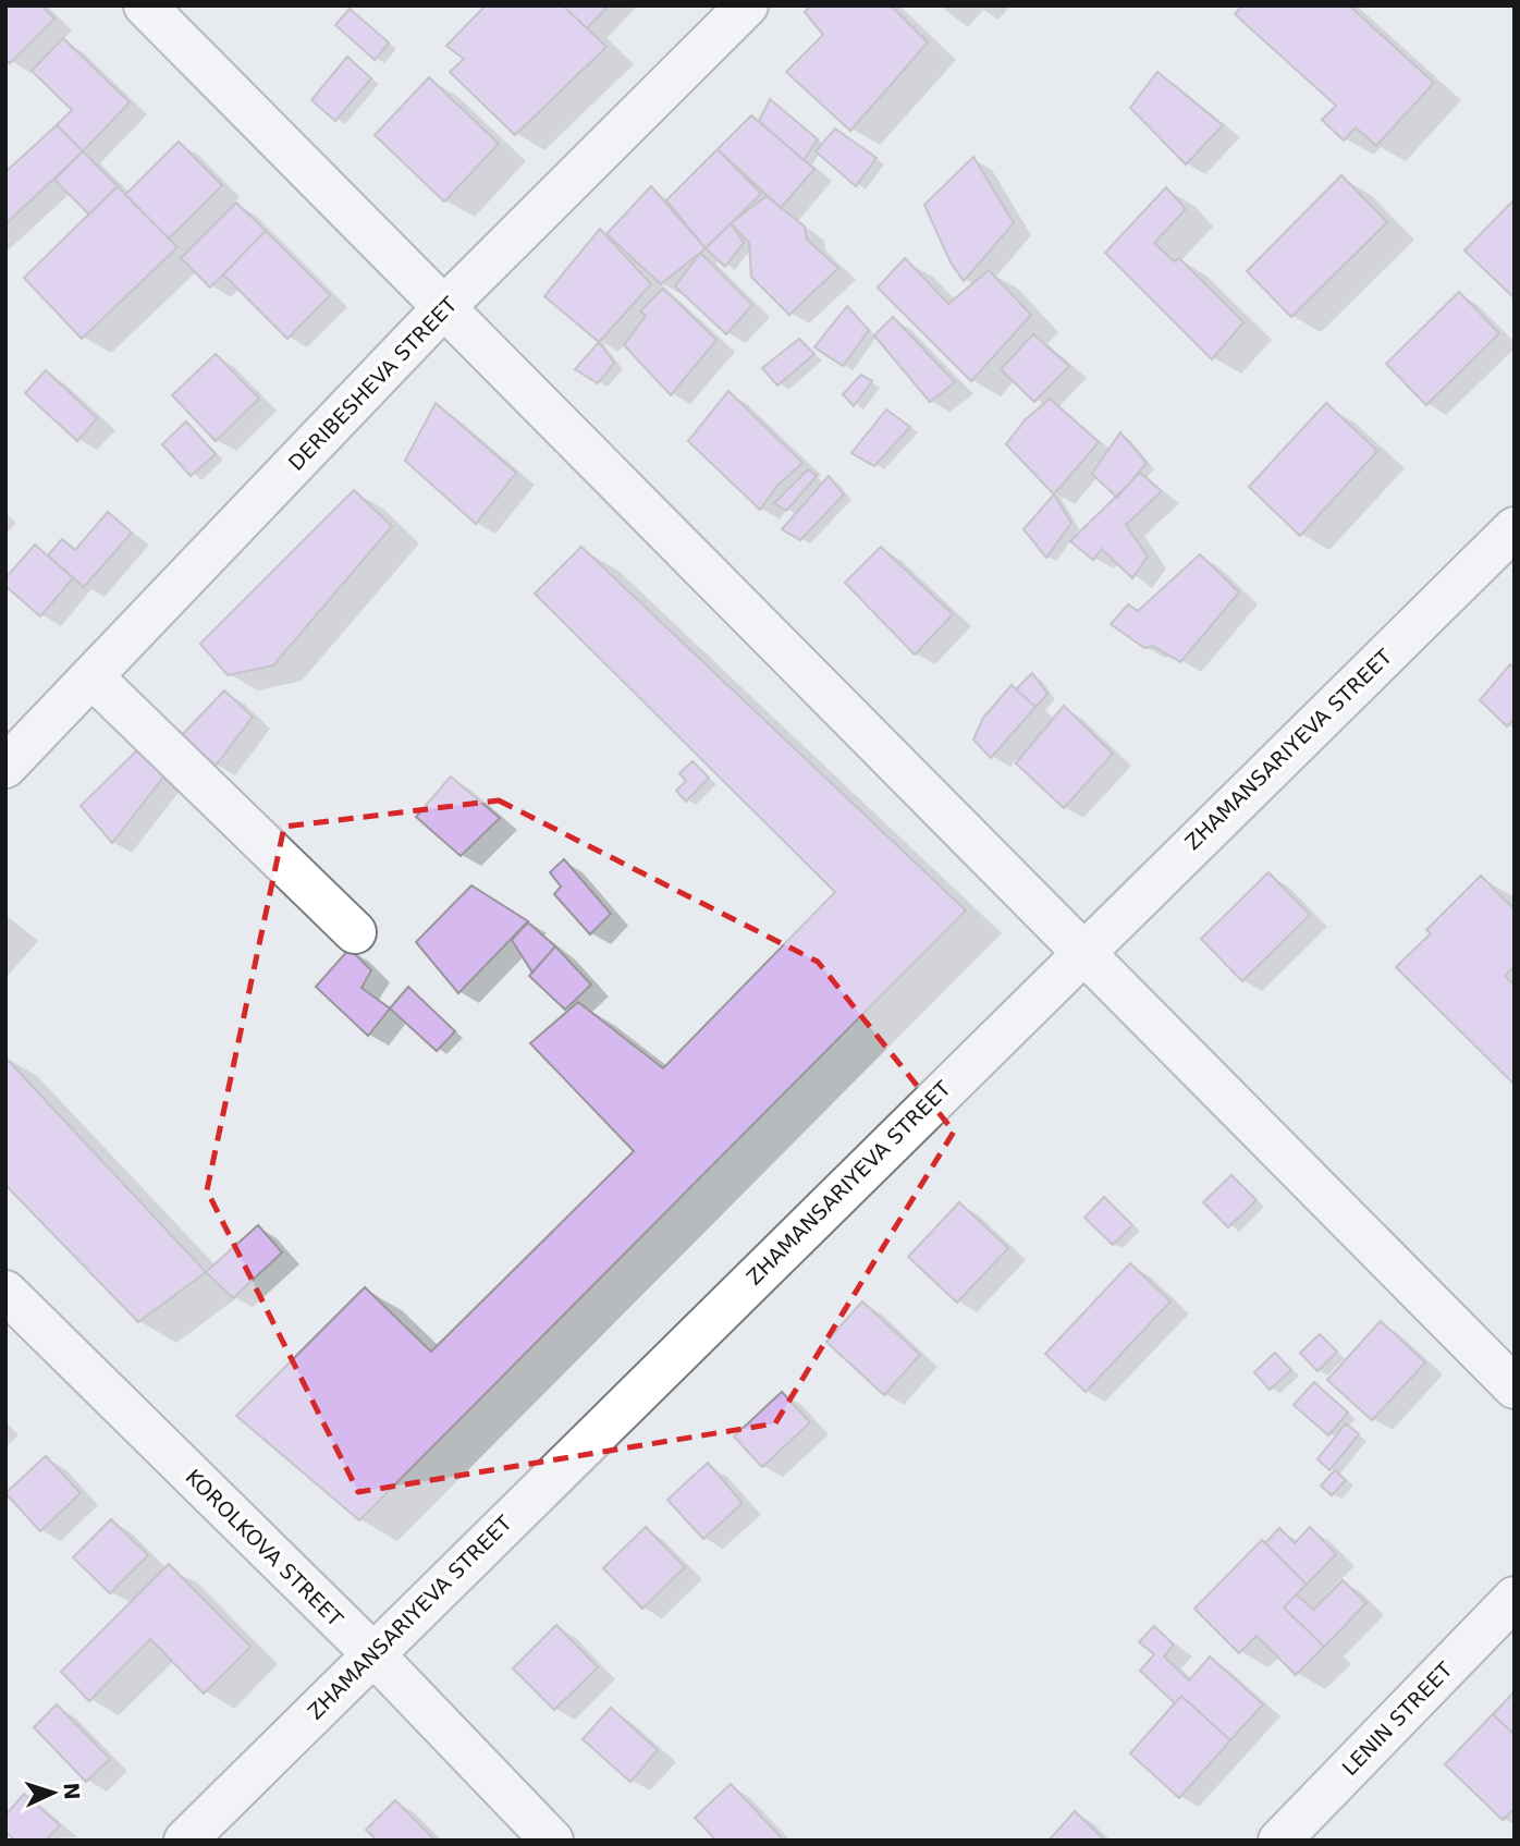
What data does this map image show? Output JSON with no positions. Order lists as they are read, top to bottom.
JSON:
{
  "streets": {
    "street": [
      "DERIBESHEVA STREET",
      "ZHAMANSARIYEVA STREET",
      "KOROLKOVA STREET",
      "LENIN STREET"
    ]
  },
  "crossings": [
    ["ZHAMANSARIYEVA STREET", "KOROLKOVA STREET"]
  ],
  "north": "right"
}
